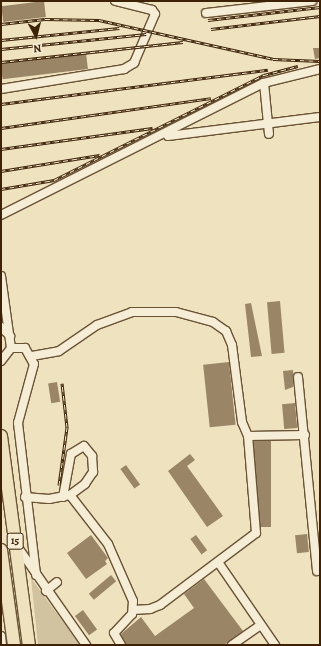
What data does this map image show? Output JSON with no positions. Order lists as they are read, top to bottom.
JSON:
{
  "streets": {
    "highway": ["15"]
  },
  "north": "bottom"
}
